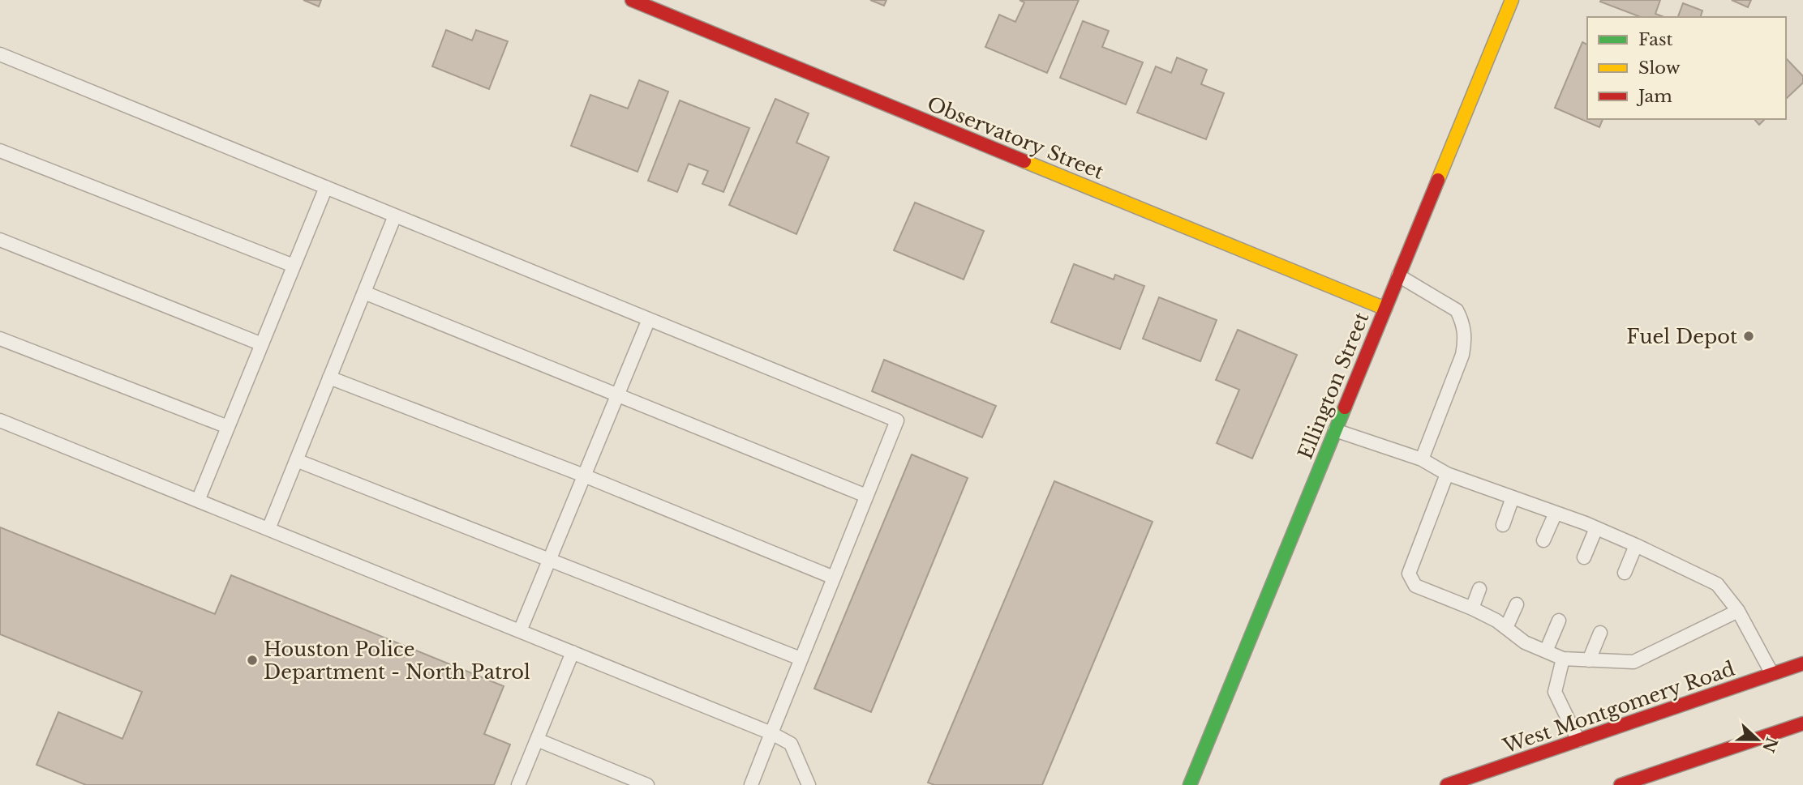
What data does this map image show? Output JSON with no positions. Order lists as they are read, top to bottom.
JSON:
{
  "streets": {
    "street": ["Observatory Street", "Ellington Street", "West Montgomery Road"]
  },
  "crossings": [
    ["Observatory Street", "Ellington Street"]
  ],
  "places": ["Fuel Depot", "Houston Police Department - North Patrol"],
  "legend": ["Fast", "Slow", "Jam"],
  "north": "right"
}
